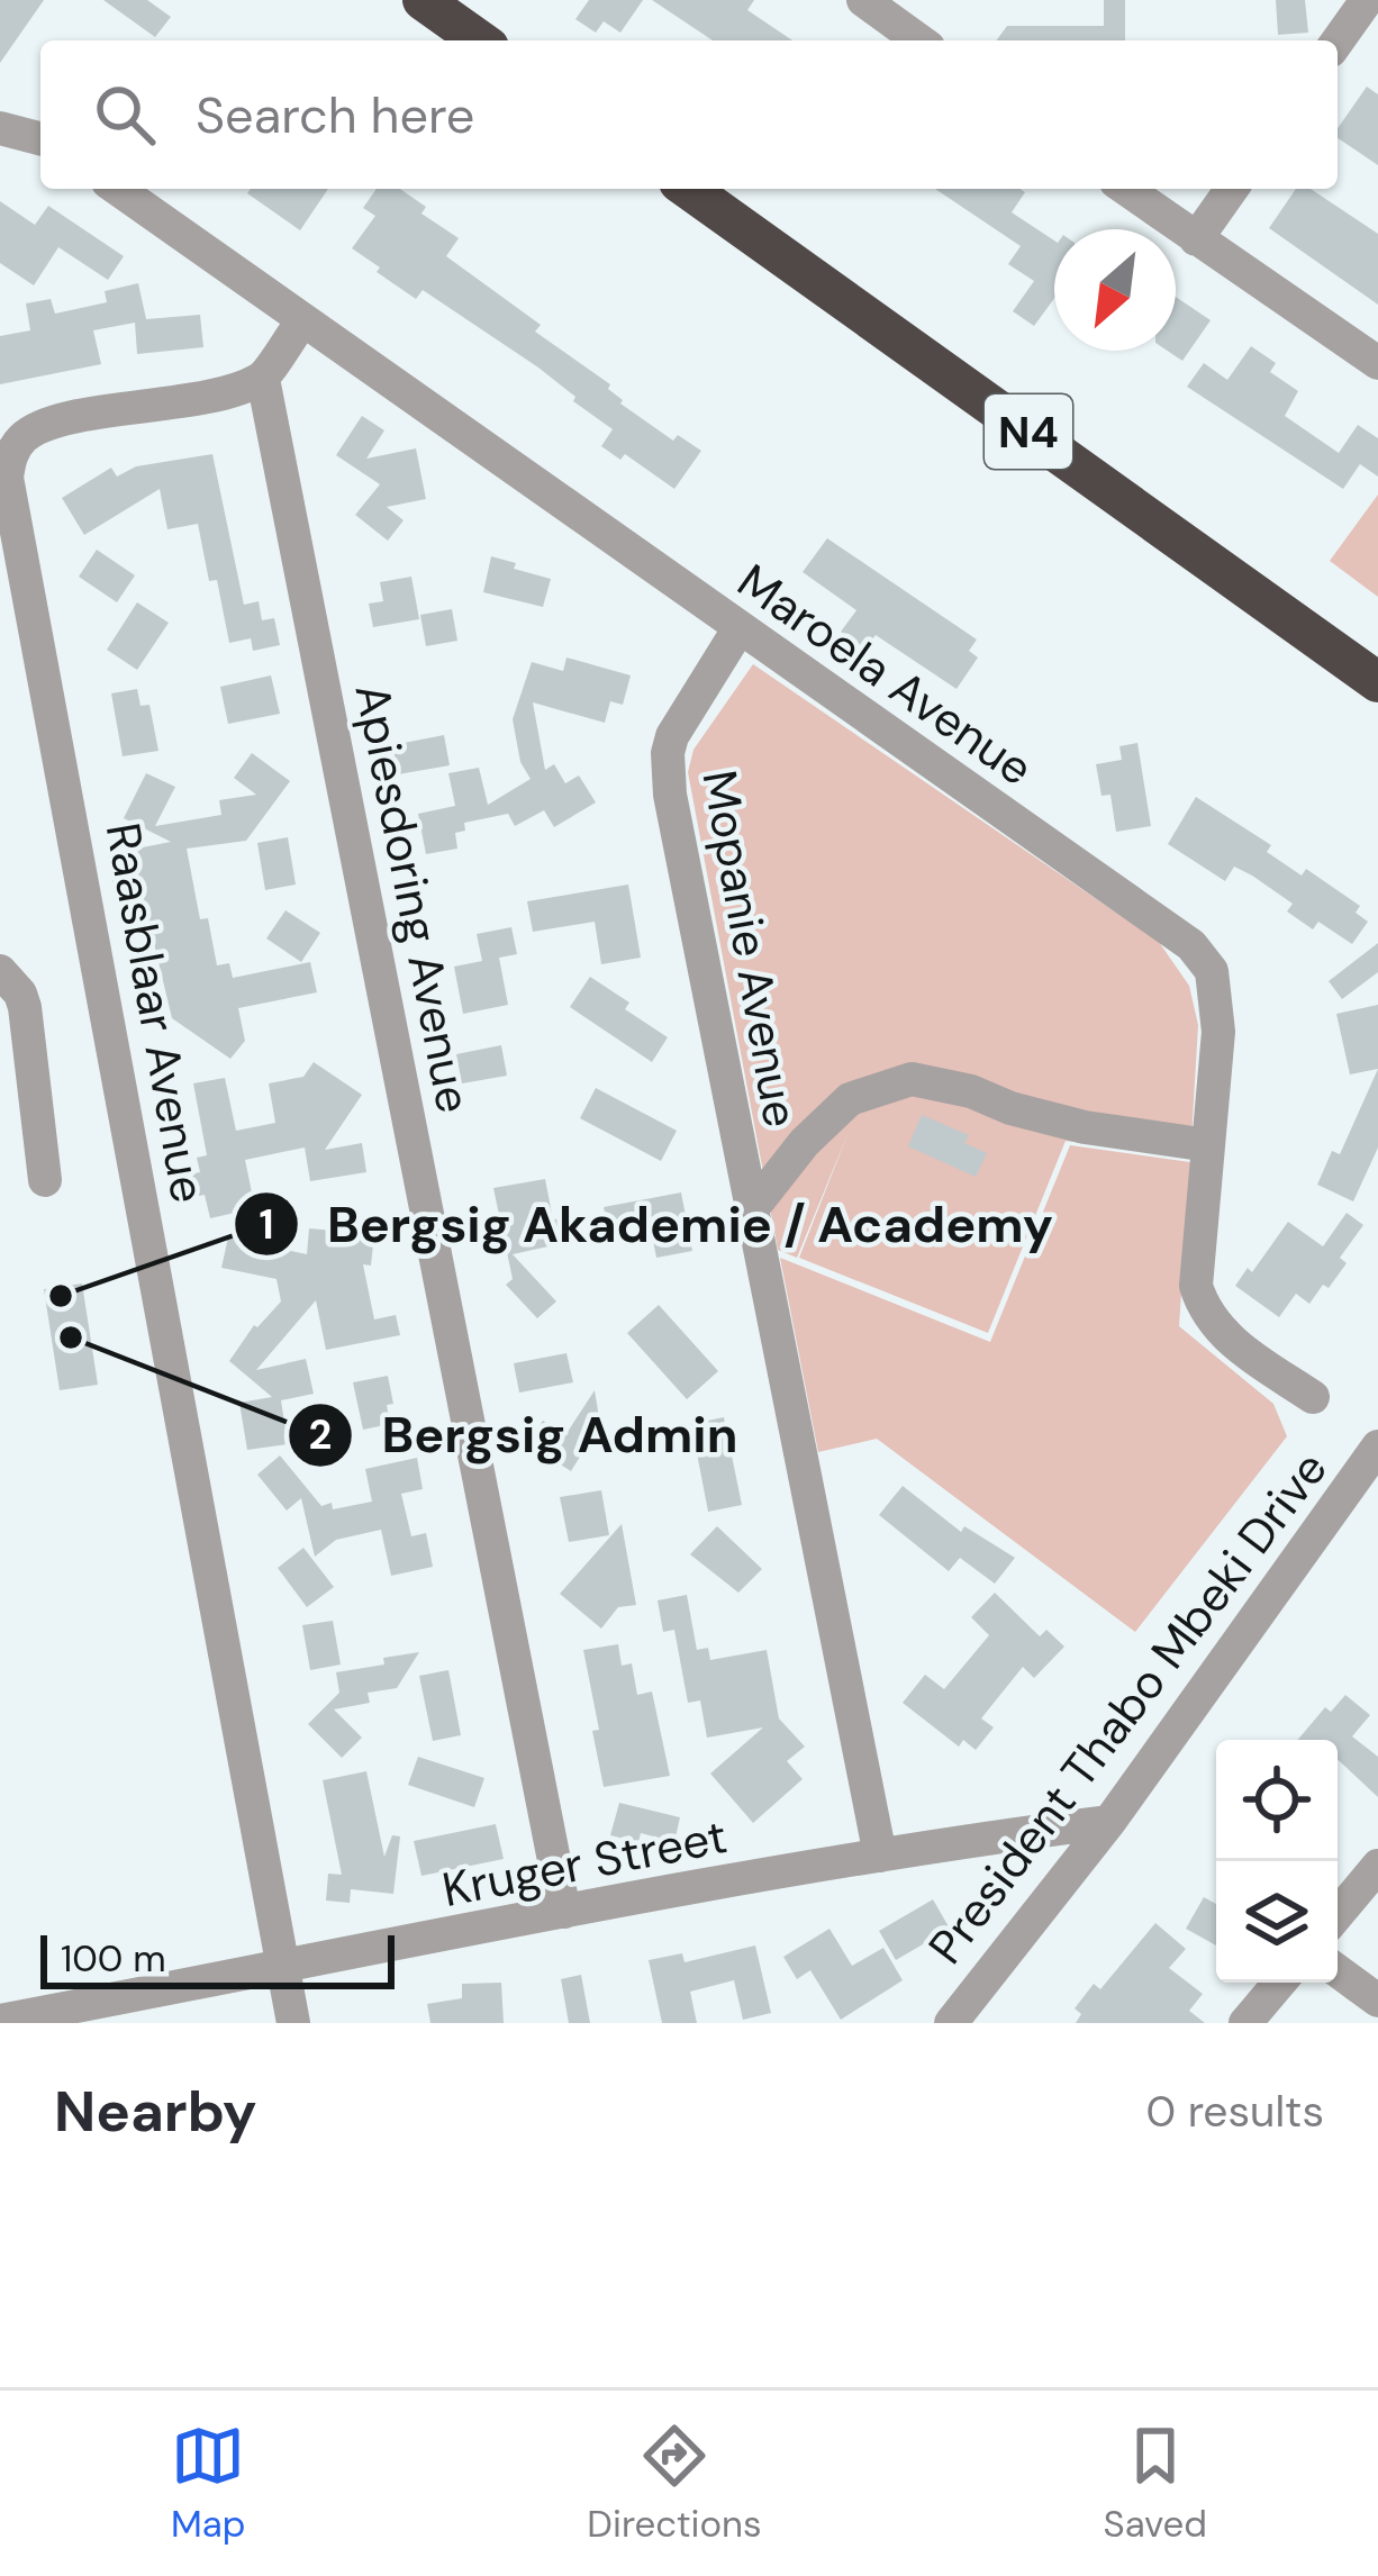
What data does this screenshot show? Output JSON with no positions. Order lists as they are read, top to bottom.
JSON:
{
  "streets": {
    "highway": ["N4"],
    "street": [
      "Maroela Avenue",
      "Apiesdoring Avenue",
      "Mopanie Avenue",
      "Raasblaar Avenue",
      "President Thabo Mbeki Drive",
      "Kruger Street"
    ]
  },
  "crossings": [
    ["Maroela Avenue", "Mopanie Avenue"],
    ["Apiesdoring Avenue", "Raasblaar Avenue"],
    ["Apiesdoring Avenue", "Kruger Street"],
    ["Mopanie Avenue", "Kruger Street"],
    ["Raasblaar Avenue", "Kruger Street"],
    ["President Thabo Mbeki Drive", "Kruger Street"]
  ],
  "places": ["Bergsig Akademie / Academy", "Bergsig Admin"],
  "scale_bar": "100 m",
  "north": "bottom left",
  "page": {
    "search": "Search here",
    "scale": "100 m",
    "heading": ["Nearby", "0 results"],
    "nav": ["Map", "Directions", "Saved"]
  }
}
